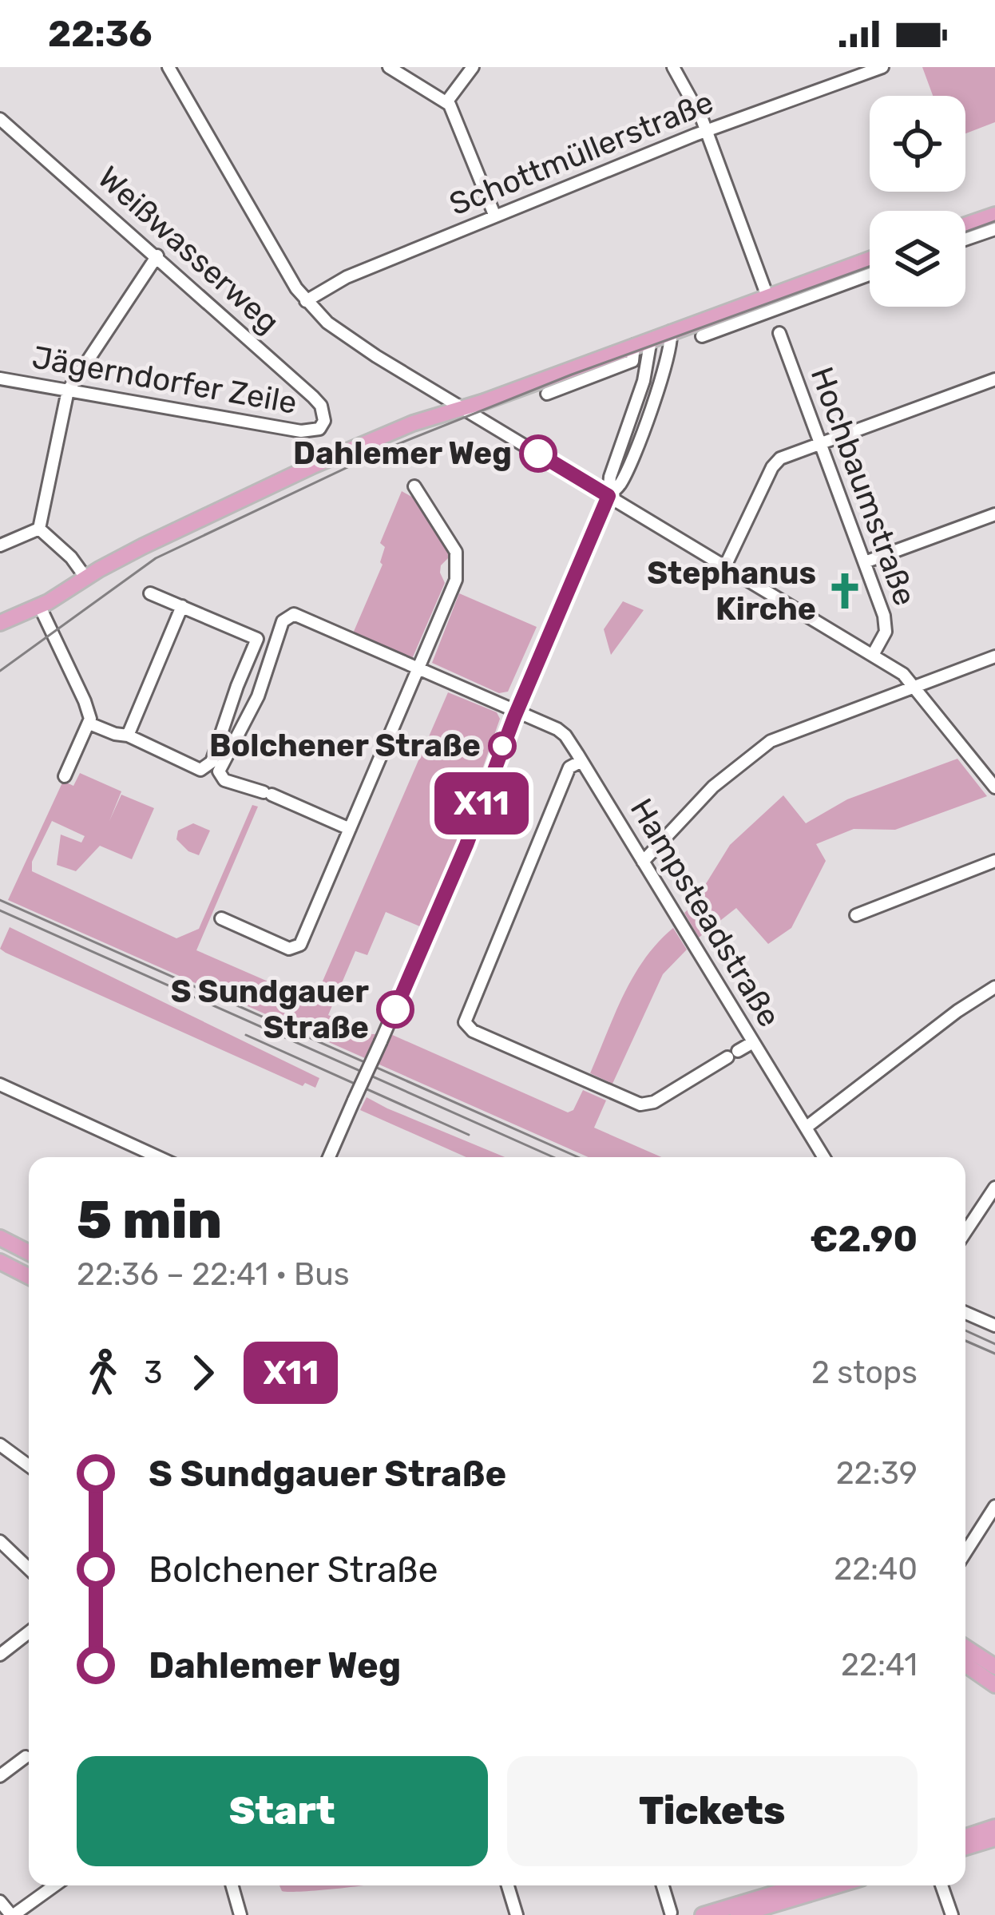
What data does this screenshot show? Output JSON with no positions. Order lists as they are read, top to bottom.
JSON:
{
  "streets": {
    "street": [
      "Schottmüllerstraße",
      "Weißwasserweg",
      "Jägerndorfer Zeile",
      "Hochbaumstraße",
      "Hampsteadstraße"
    ]
  },
  "crossings": [
    ["Weißwasserweg", "Jägerndorfer Zeile"]
  ],
  "places": {
    "other": ["Dahlemer Weg", "Bolchener Straße", "S Sundgauer Straße"],
    "church": ["Stephanus Kirche"]
  },
  "lines": ["bus line X11"],
  "page": {
    "status": "22:36",
    "on_map": "X11",
    "heading": ["5 min", "22:36 – 22:41 · Bus", "€2.90"],
    "legs": ["3", "X11", "2 stops"],
    "list": [
      {
        "name": "S Sundgauer Straße",
        "value": "22:39"
      },
      {
        "name": "Bolchener Straße",
        "value": "22:40"
      },
      {
        "name": "Dahlemer Weg",
        "value": "22:41"
      }
    ],
    "buttons": ["Start", "Tickets"]
  }
}
